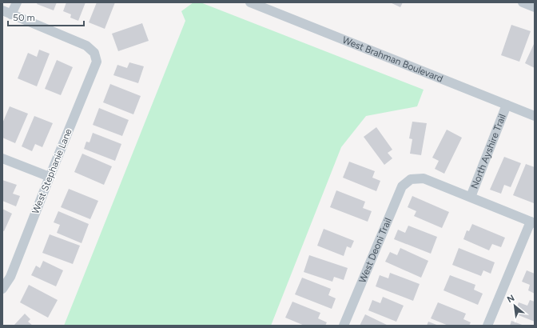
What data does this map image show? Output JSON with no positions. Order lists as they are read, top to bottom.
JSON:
{
  "streets": {
    "street": [
      "West Brahman Boulevard",
      "North Ayshire Trail",
      "West Stephanie Lane",
      "West Deoni Trail"
    ]
  },
  "crossings": [
    ["West Brahman Boulevard", "North Ayshire Trail"],
    ["North Ayshire Trail", "West Deoni Trail"]
  ],
  "scale_bar": "50 m",
  "north": "top left"
}
